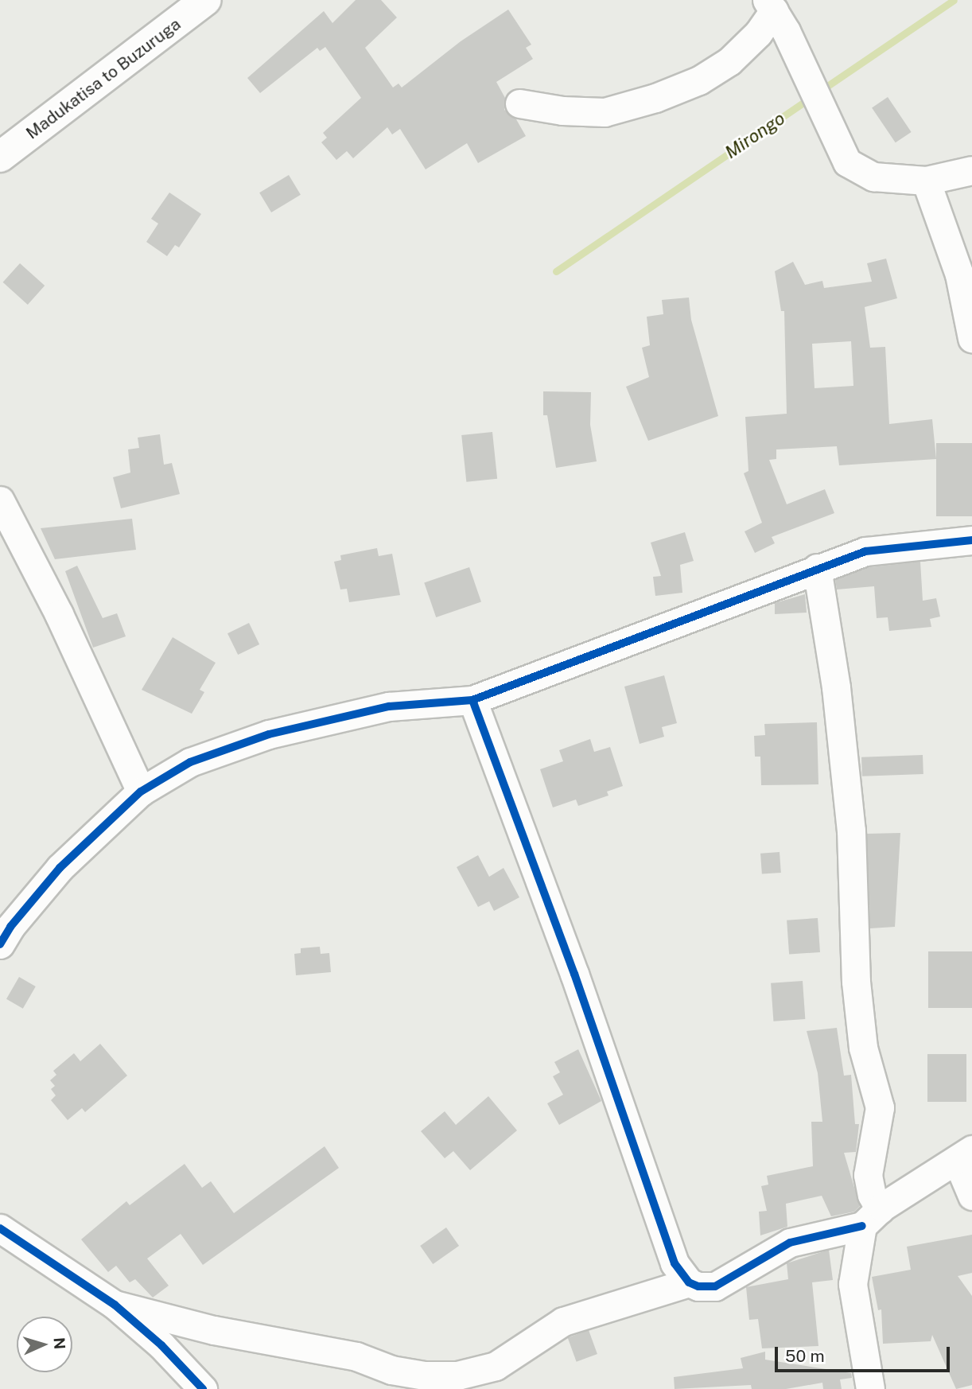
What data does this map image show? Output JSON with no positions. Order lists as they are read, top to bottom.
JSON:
{
  "streets": {
    "main road": ["Madukatisa to Buzuruga"]
  },
  "water": ["Mirongo"],
  "scale_bar": "50 m",
  "north": "right"
}
